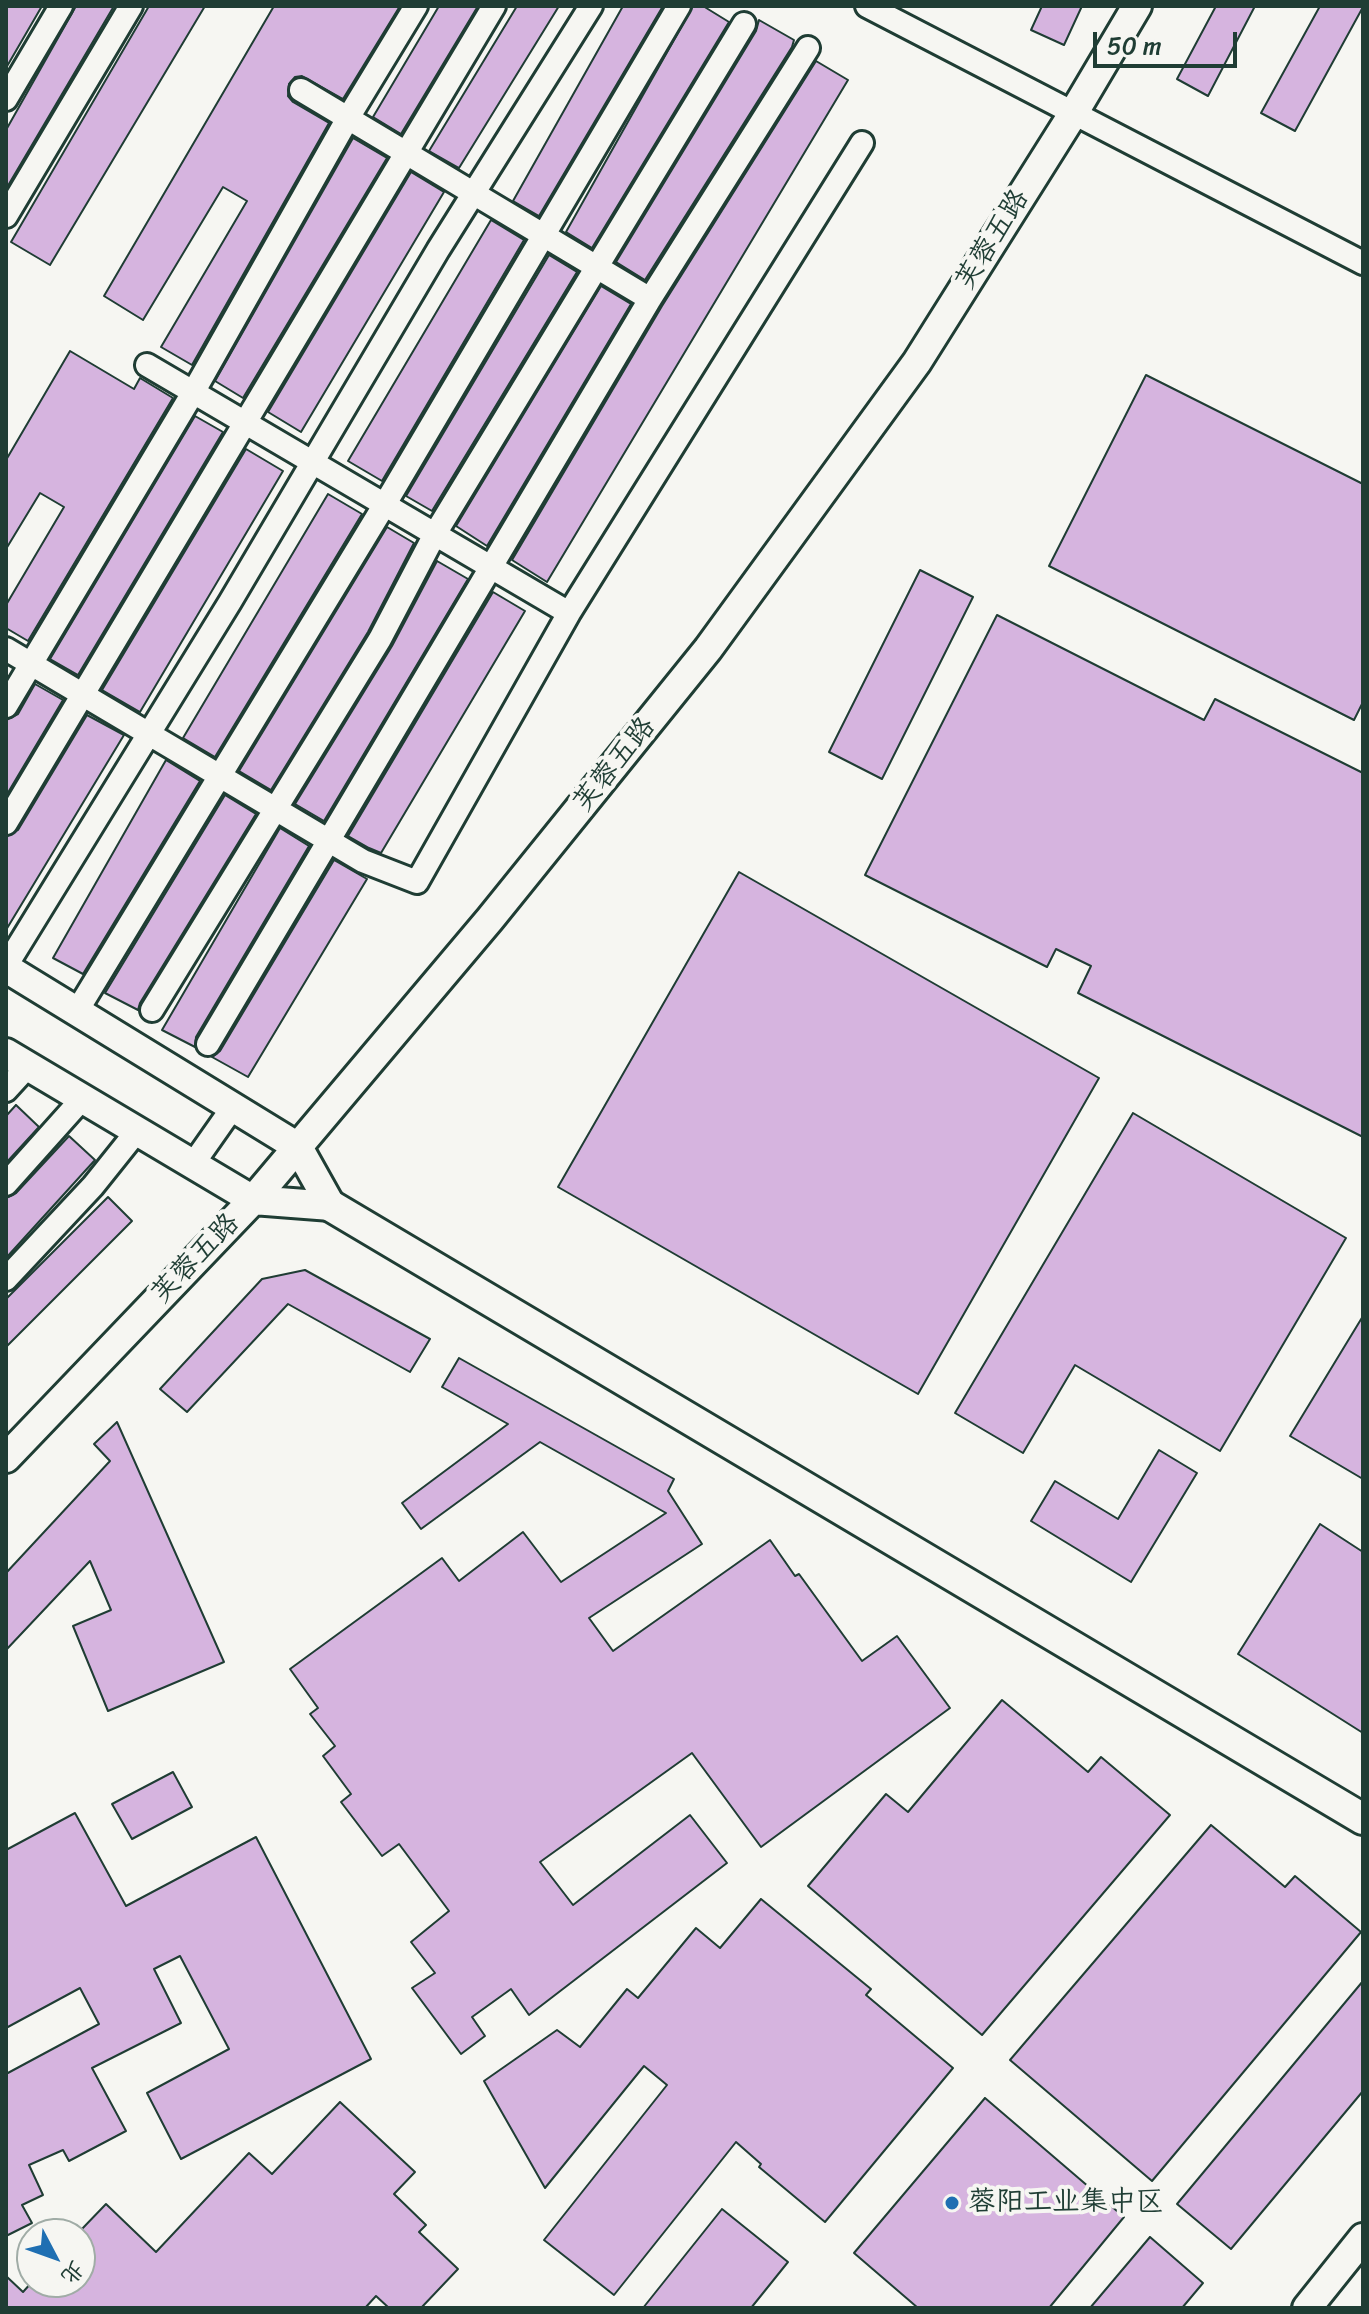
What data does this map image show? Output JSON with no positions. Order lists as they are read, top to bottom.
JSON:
{
  "streets": {
    "street": ["芙蓉五路"]
  },
  "places": ["蓉阳工业集中区"],
  "scale_bar": "50 m",
  "north": "bottom right"
}
